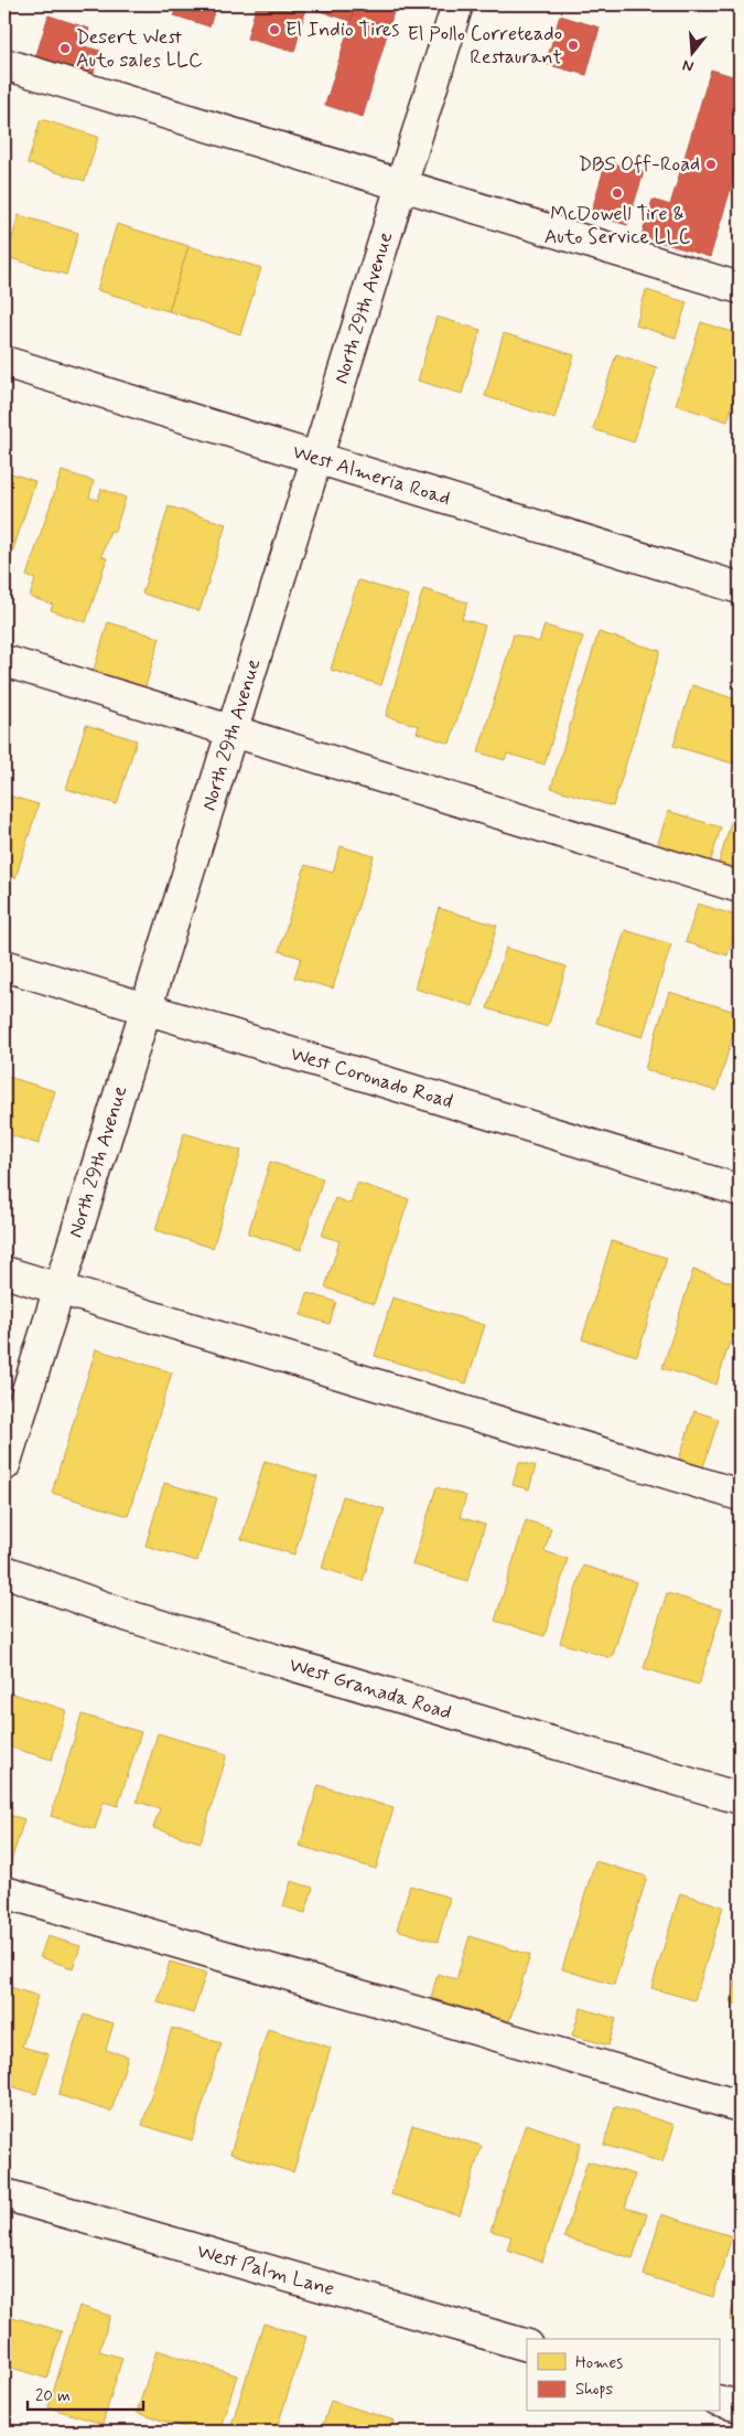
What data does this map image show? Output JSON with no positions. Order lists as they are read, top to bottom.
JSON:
{
  "streets": {
    "street": [
      "North 29th Avenue",
      "West Almeria Road",
      "West Coronado Road",
      "West Granada Road",
      "West Palm Lane"
    ]
  },
  "crossings": [
    ["North 29th Avenue", "West Almeria Road"],
    ["North 29th Avenue", "West Coronado Road"]
  ],
  "places": [
    "El Indio Tires",
    "El Pollo Correteado Restaurant",
    "Desert West Auto sales LLC",
    "DBS Off-Road",
    "McDowell Tire & Auto Service LLC"
  ],
  "legend": ["Homes", "Shops"],
  "scale_bar": "20 m",
  "north": "bottom"
}
